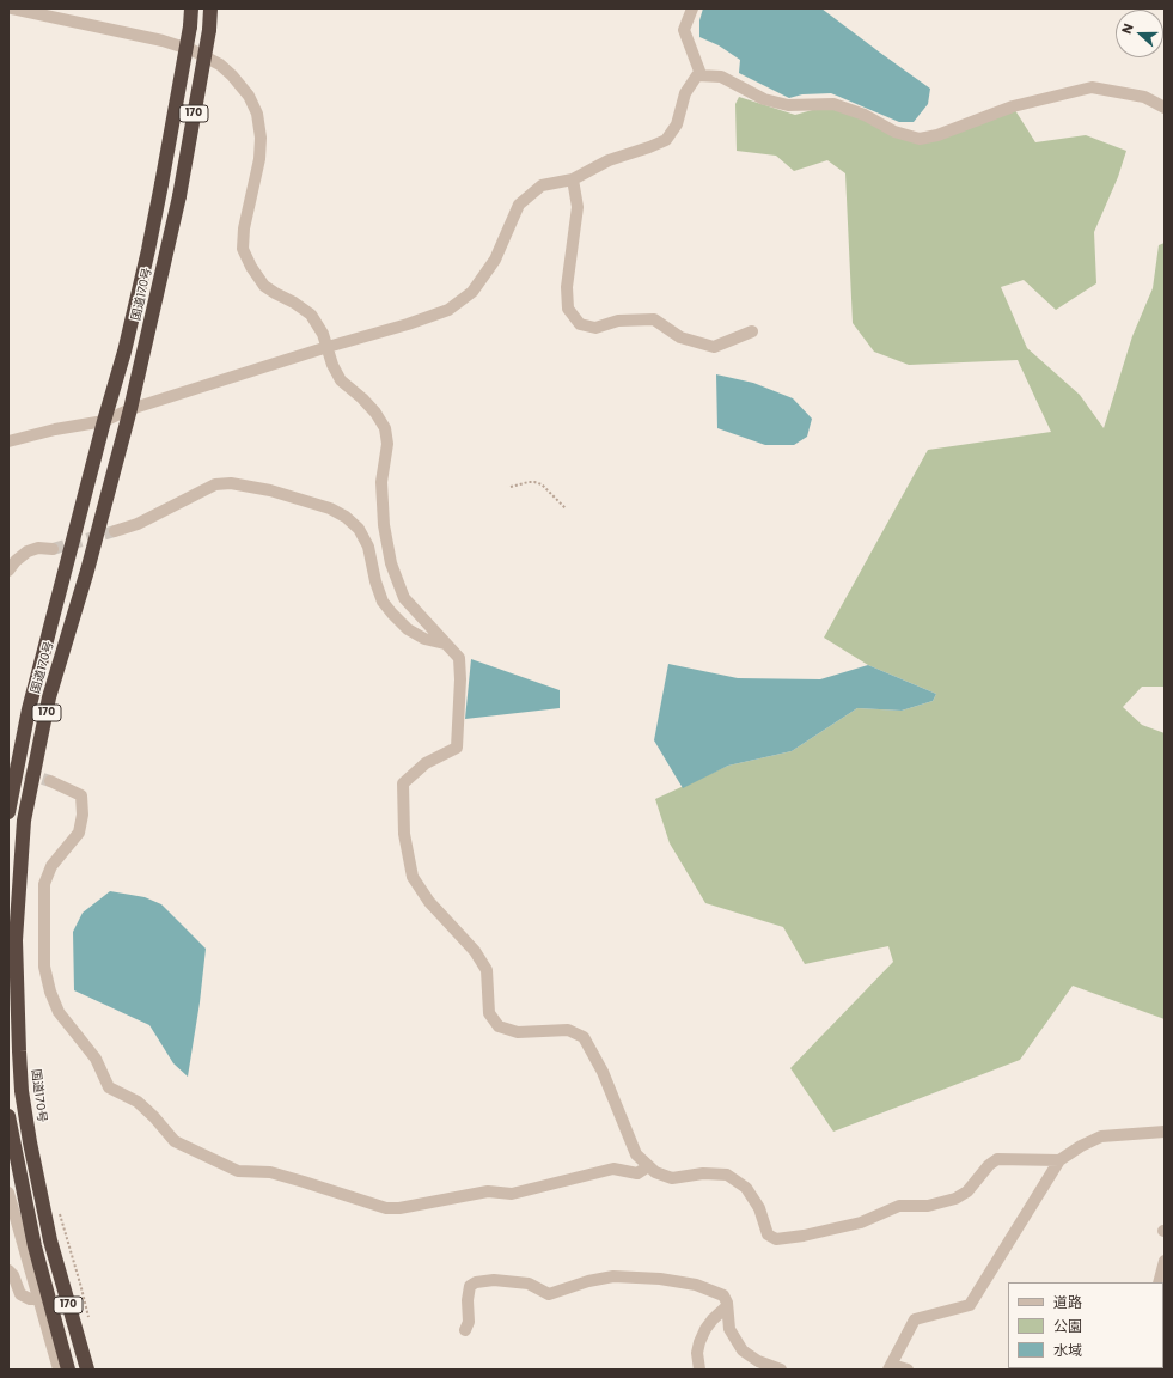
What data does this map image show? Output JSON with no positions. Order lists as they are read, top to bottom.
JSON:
{
  "streets": {
    "highway": ["170", "国道170号"]
  },
  "legend": ["道路", "公園", "水域"],
  "north": "left"
}
